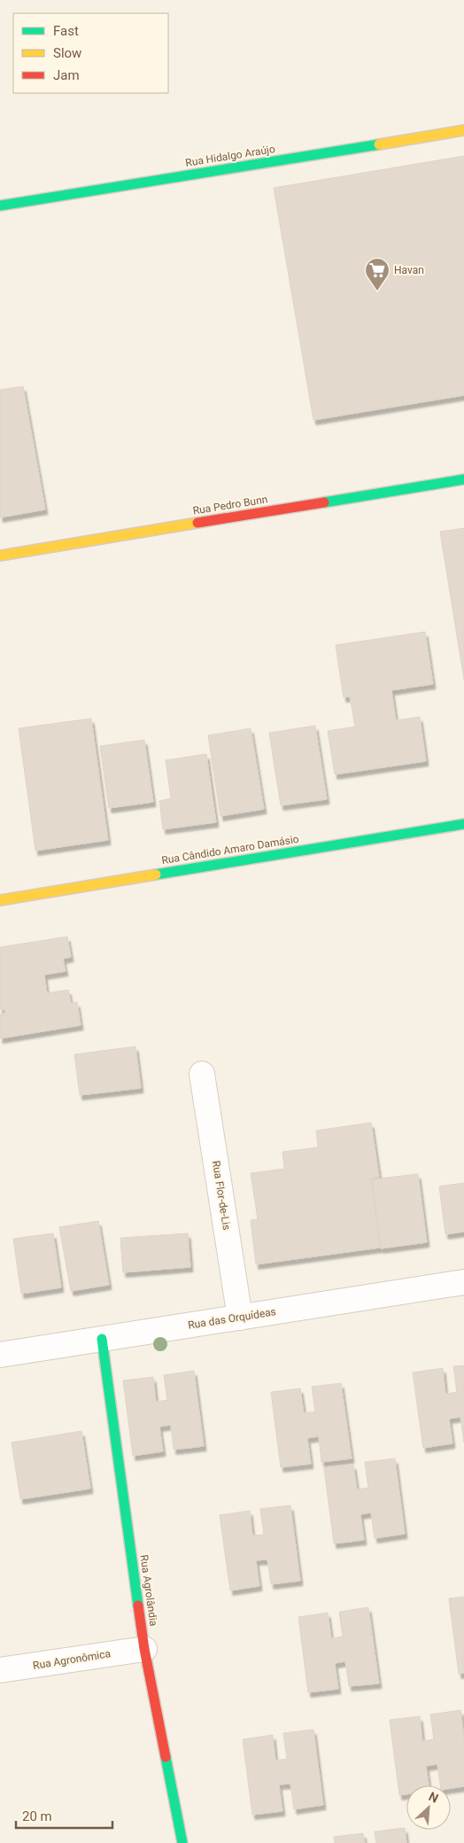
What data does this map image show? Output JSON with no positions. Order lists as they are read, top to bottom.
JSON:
{
  "streets": {
    "street": [
      "Rua Hidalgo Araújo",
      "Rua Pedro Bunn",
      "Rua Cândido Amaro Damásio",
      "Rua Flor-de-Lis",
      "Rua das Orquídeas",
      "Rua Agrolândia",
      "Rua Agronômica"
    ]
  },
  "crossings": [
    ["Rua Flor-de-Lis", "Rua das Orquídeas"],
    ["Rua das Orquídeas", "Rua Agrolândia"],
    ["Rua Agrolândia", "Rua Agronômica"]
  ],
  "places": {
    "supermarket": ["Havan"]
  },
  "legend": ["Fast", "Slow", "Jam"],
  "scale_bar": "20 m",
  "north": "top right"
}
